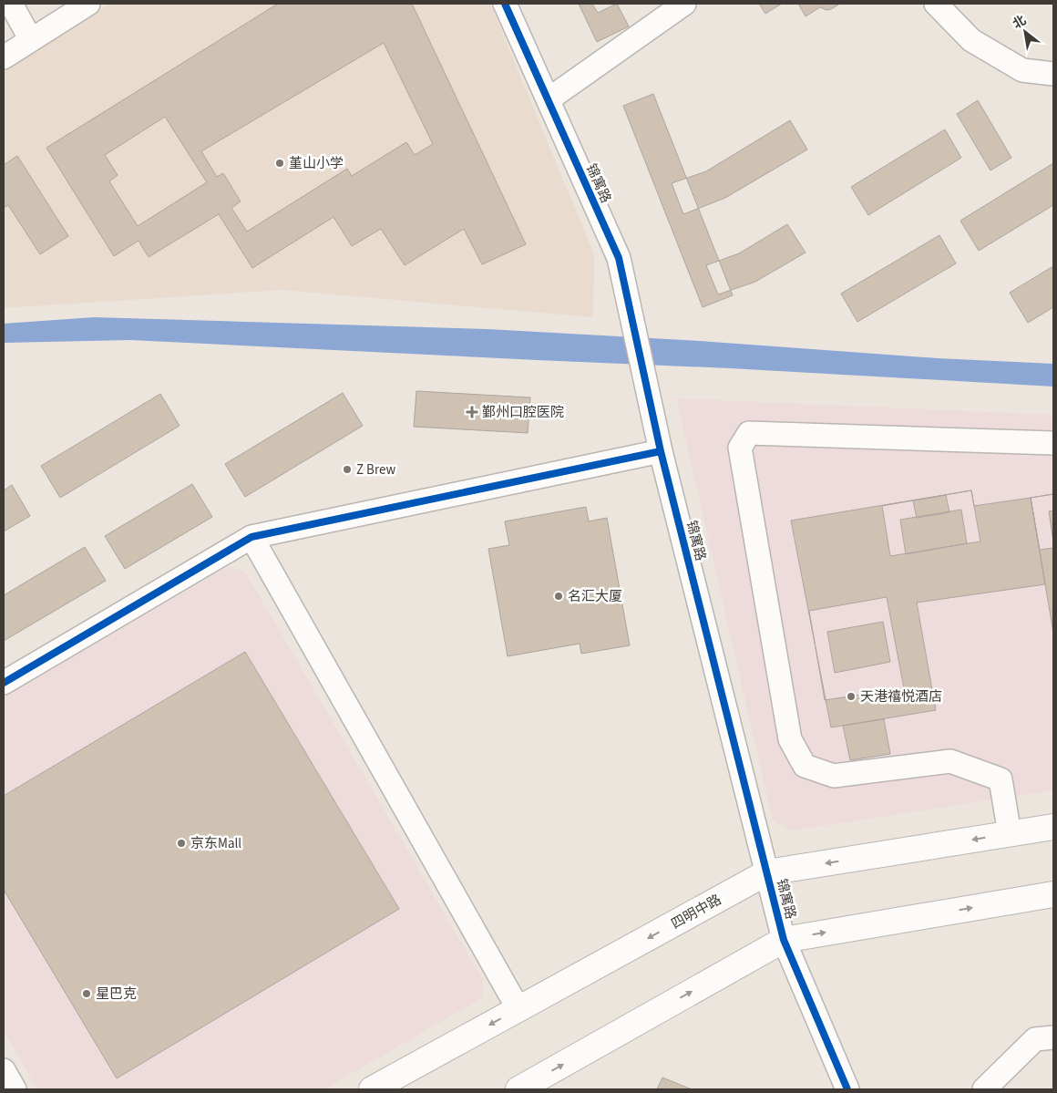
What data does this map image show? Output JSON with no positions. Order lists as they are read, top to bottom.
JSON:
{
  "streets": {
    "main road": ["四明中路"],
    "street": ["锦寓路"]
  },
  "crossings": [
    ["锦寓路", "四明中路"]
  ],
  "places": {
    "other": [
      "堇山小学",
      "Z Brew",
      "名汇大厦",
      "天港禧悦酒店",
      "京东Mall",
      "星巴克"
    ],
    "health": ["鄞州口腔医院"]
  },
  "north": "top left"
}
